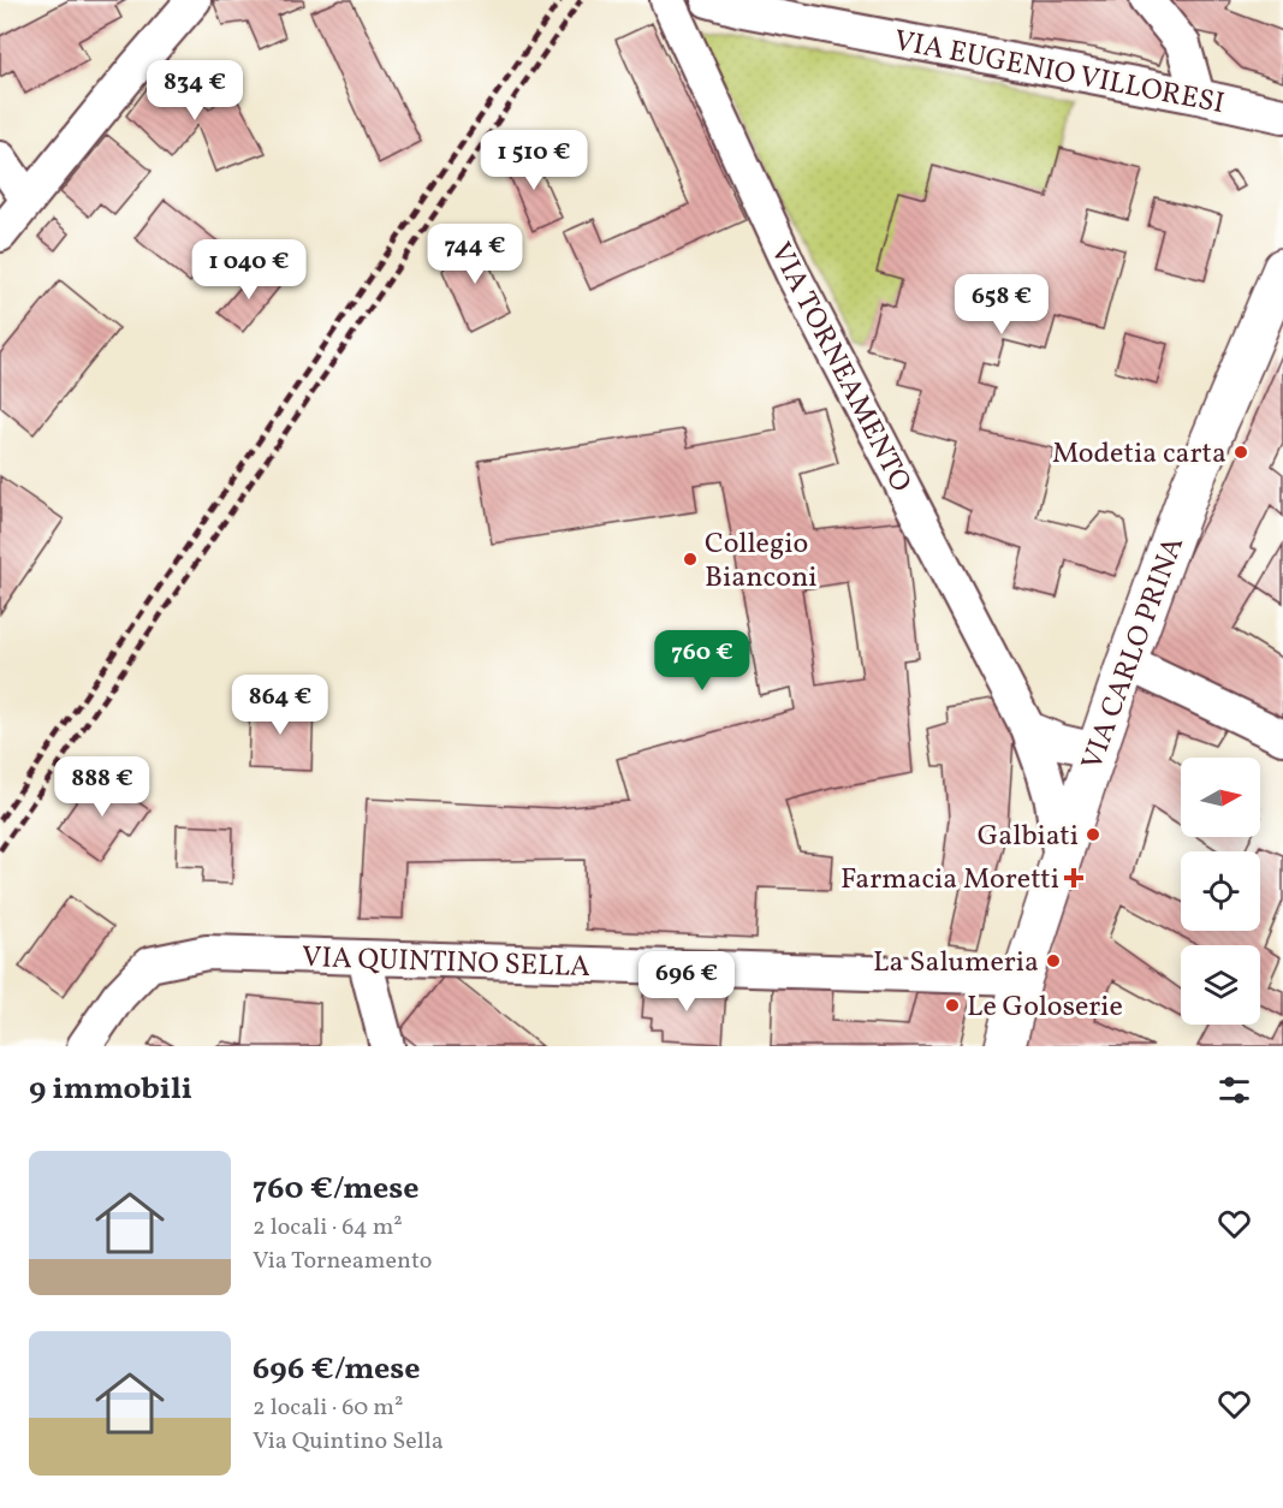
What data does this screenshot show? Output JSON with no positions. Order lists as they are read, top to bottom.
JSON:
{
  "streets": {
    "street": [
      "VIA EUGENIO VILLORESI",
      "VIA TORNEAMENTO",
      "VIA CARLO PRINA",
      "VIA QUINTINO SELLA"
    ]
  },
  "crossings": [
    ["VIA TORNEAMENTO", "VIA CARLO PRINA"],
    ["VIA CARLO PRINA", "VIA QUINTINO SELLA"]
  ],
  "places": {
    "other": [
      "Modetia carta",
      "Collegio Bianconi",
      "Galbiati",
      "La Salumeria",
      "Le Goloserie"
    ],
    "health": ["Farmacia Moretti"]
  },
  "north": "right",
  "page": {
    "price": [
      "834 €",
      "1 510 €",
      "744 €",
      "1 040 €",
      "658 €",
      "760 €",
      "864 €",
      "888 €",
      "696 €"
    ],
    "heading": "9 immobili",
    "list": [
      {
        "name": "760 €/mese",
        "note": "2 locali · 64 m² · Via Torneamento"
      },
      {
        "name": "696 €/mese",
        "note": "2 locali · 60 m² · Via Quintino Sella"
      }
    ]
  }
}
